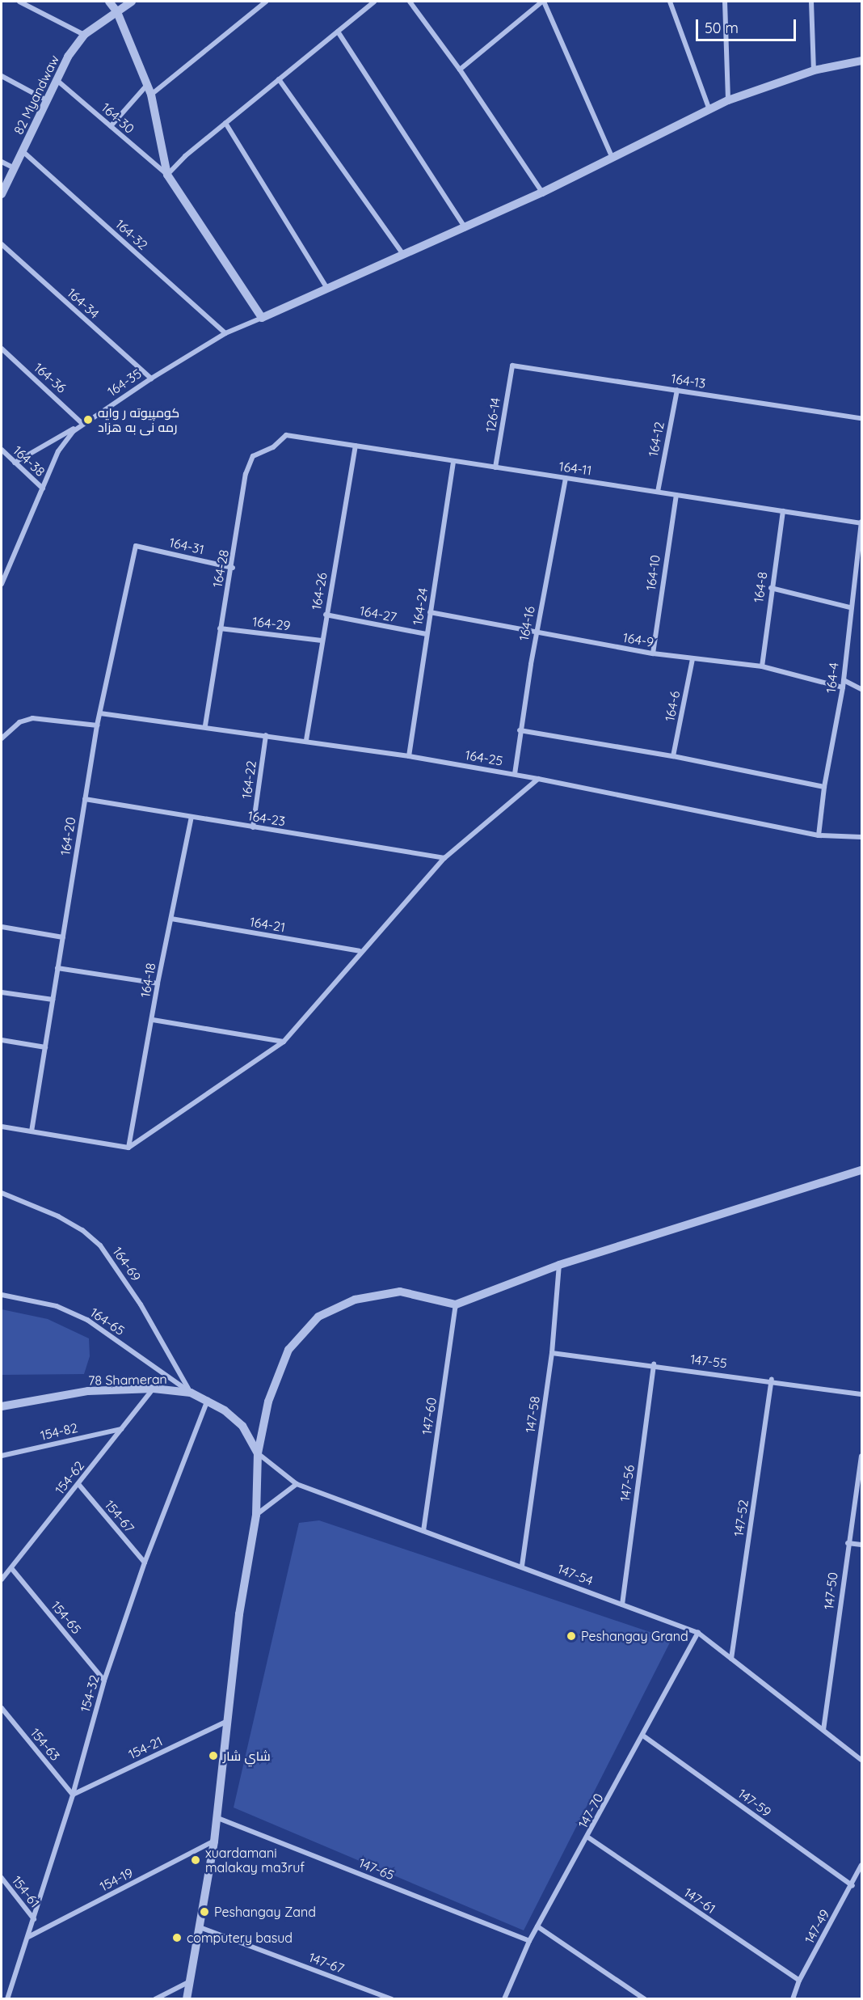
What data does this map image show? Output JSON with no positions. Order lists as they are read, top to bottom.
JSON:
{
  "streets": {
    "street": [
      "82 Myandwaw",
      "164-30",
      "164-32",
      "164-34",
      "164-36",
      "164-13",
      "164-35",
      "126-14",
      "164-12",
      "164-38",
      "164-11",
      "164-31",
      "164-28",
      "164-10",
      "164-8",
      "164-26",
      "164-24",
      "164-27",
      "164-29",
      "164-16",
      "164-9",
      "164-4",
      "164-6",
      "164-25",
      "164-22",
      "164-23",
      "164-20",
      "164-21",
      "164-18",
      "164-69",
      "164-65",
      "147-55",
      "78 Shameran",
      "147-58",
      "147-60",
      "154-82",
      "154-62",
      "147-56",
      "154-67",
      "147-52",
      "147-54",
      "147-50",
      "154-65",
      "154-32",
      "154-63",
      "154-21",
      "147-59",
      "147-70",
      "147-65",
      "154-19",
      "154-61",
      "147-61",
      "147-49",
      "147-67"
    ]
  },
  "crossings": [
    ["82 Myandwaw", "164-30"],
    ["82 Myandwaw", "164-32"],
    ["164-32", "164-35"],
    ["164-34", "164-35"],
    ["164-36", "164-35"],
    ["164-13", "126-14"],
    ["164-13", "164-12"],
    ["164-35", "164-38"],
    ["126-14", "164-11"],
    ["164-12", "164-11"],
    ["164-11", "164-28"],
    ["164-11", "164-10"],
    ["164-11", "164-8"],
    ["164-11", "164-26"],
    ["164-11", "164-24"],
    ["164-11", "164-16"],
    ["164-11", "164-4"],
    ["164-31", "164-28"],
    ["164-31", "164-20"],
    ["164-28", "164-29"],
    ["164-28", "164-25"],
    ["164-10", "164-9"],
    ["164-8", "164-9"],
    ["164-26", "164-27"],
    ["164-26", "164-29"],
    ["164-26", "164-25"],
    ["164-24", "164-27"],
    ["164-24", "164-9"],
    ["164-24", "164-25"],
    ["164-16", "164-9"],
    ["164-16", "164-25"],
    ["164-9", "164-4"],
    ["164-9", "164-6"],
    ["164-4", "164-25"],
    ["164-25", "164-22"],
    ["164-25", "164-20"],
    ["164-22", "164-23"],
    ["164-23", "164-20"],
    ["164-23", "164-18"],
    ["164-21", "164-18"],
    ["164-69", "164-65"],
    ["164-69", "78 Shameran"],
    ["164-65", "78 Shameran"],
    ["147-55", "147-58"],
    ["147-55", "147-56"],
    ["147-55", "147-52"],
    ["78 Shameran", "154-62"],
    ["78 Shameran", "147-54"],
    ["78 Shameran", "154-32"],
    ["147-58", "147-54"],
    ["147-60", "147-54"],
    ["154-82", "154-62"],
    ["154-62", "154-67"],
    ["154-62", "154-65"],
    ["147-56", "147-54"],
    ["154-67", "154-32"],
    ["147-52", "147-54"],
    ["147-54", "147-50"],
    ["147-54", "147-70"],
    ["154-65", "154-32"],
    ["154-32", "154-63"],
    ["154-32", "154-21"],
    ["154-32", "154-19"],
    ["154-32", "154-61"],
    ["154-63", "154-21"],
    ["147-59", "147-70"],
    ["147-59", "147-49"],
    ["147-70", "147-65"],
    ["147-70", "147-61"],
    ["147-61", "147-49"]
  ],
  "places": [
    "کومپیوته ر وایه رمه نی به هزاد",
    "Peshangay Grand",
    "شاي شار",
    "xuardamani malakay ma3ruf",
    "Peshangay Zand",
    "computery basud"
  ],
  "scale_bar": "50 m"
}
